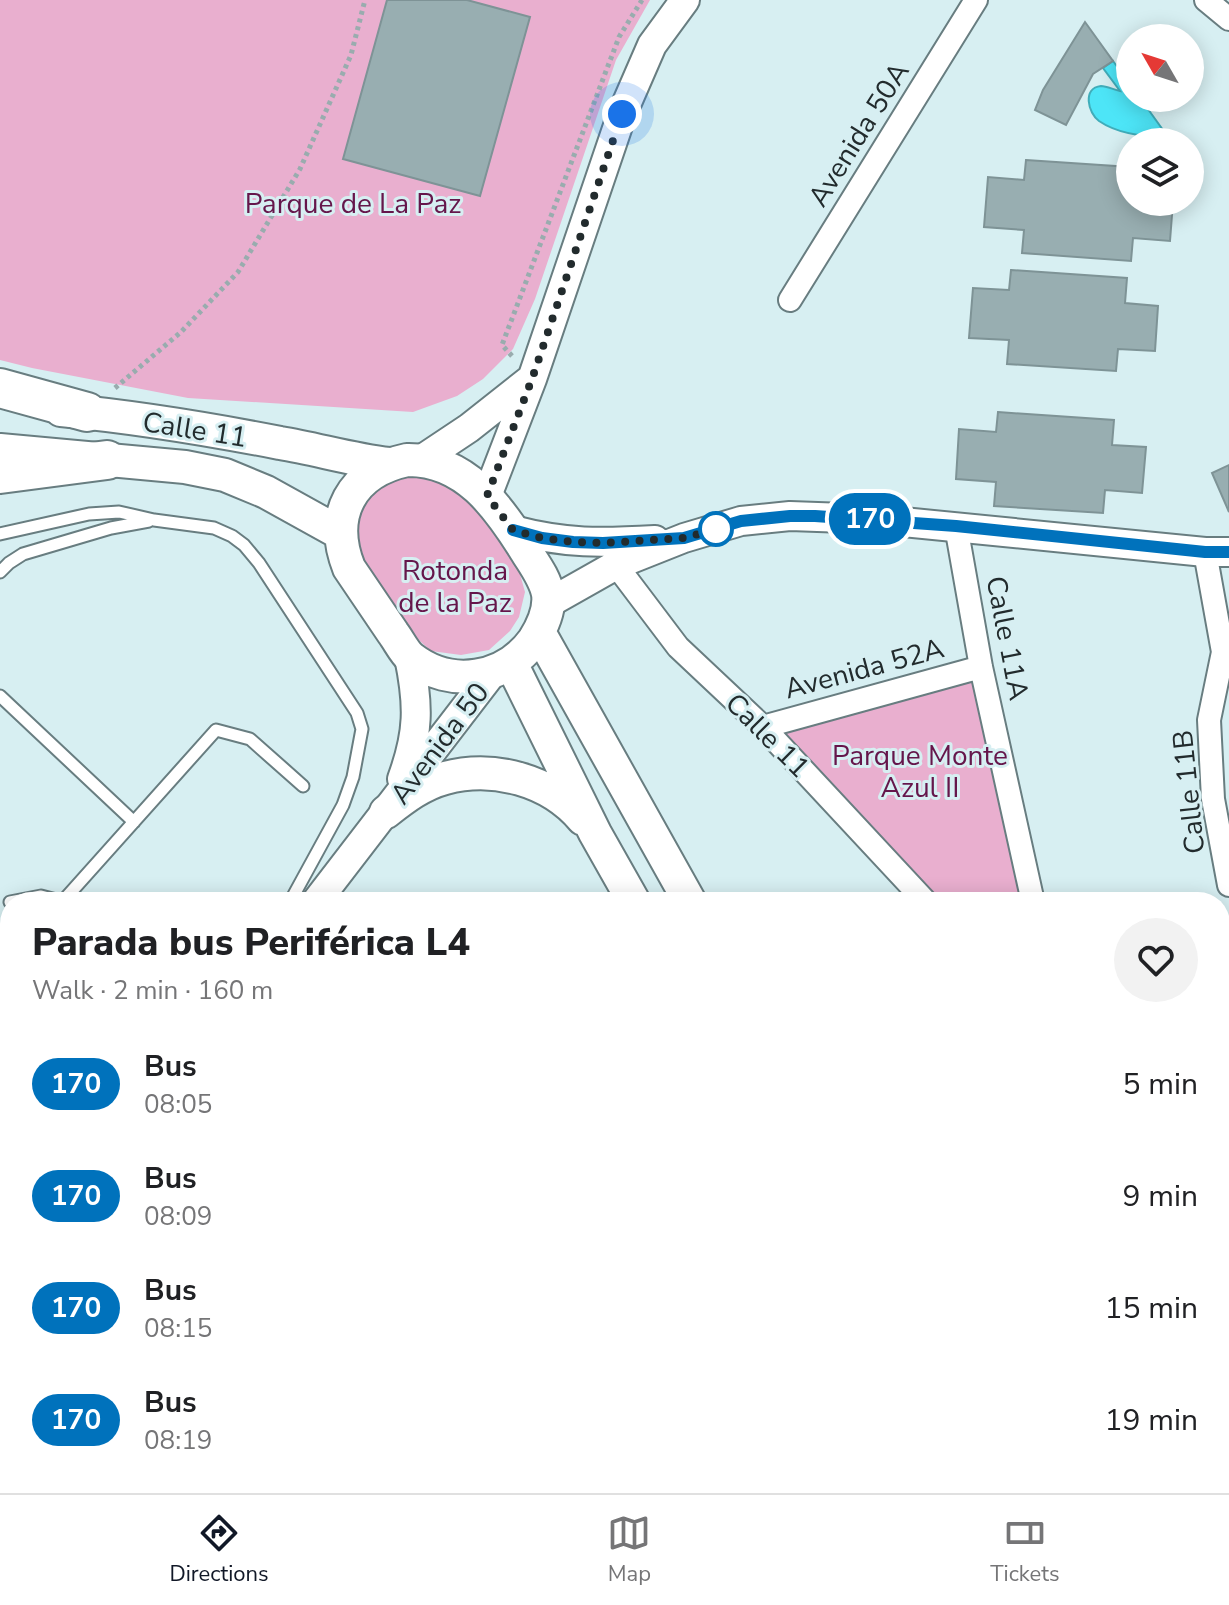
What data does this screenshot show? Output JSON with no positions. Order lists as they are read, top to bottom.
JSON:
{
  "streets": {
    "main road": ["Calle 11"],
    "street": [
      "Avenida 50A",
      "Calle 11A",
      "Avenida 52A",
      "Avenida 50",
      "Calle 11B"
    ]
  },
  "crossings": [
    ["Calle 11", "Avenida 52A"],
    ["Calle 11", "Avenida 50"],
    ["Calle 11A", "Avenida 52A"]
  ],
  "parks": ["Parque de La Paz", "Rotonda de la Paz", "Parque Monte Azul II"],
  "lines": ["bus line 170"],
  "north": "top left",
  "page": {
    "on_map": "170",
    "heading": ["Parada bus Periférica L4", "Walk · 2 min · 160 m"],
    "list": [
      {
        "mark": "170",
        "name": "Bus",
        "note": "08:05",
        "value": "5 min"
      },
      {
        "mark": "170",
        "name": "Bus",
        "note": "08:09",
        "value": "9 min"
      },
      {
        "mark": "170",
        "name": "Bus",
        "note": "08:15",
        "value": "15 min"
      },
      {
        "mark": "170",
        "name": "Bus",
        "note": "08:19",
        "value": "19 min"
      }
    ],
    "tabs": ["Directions", "Map", "Tickets"]
  }
}
